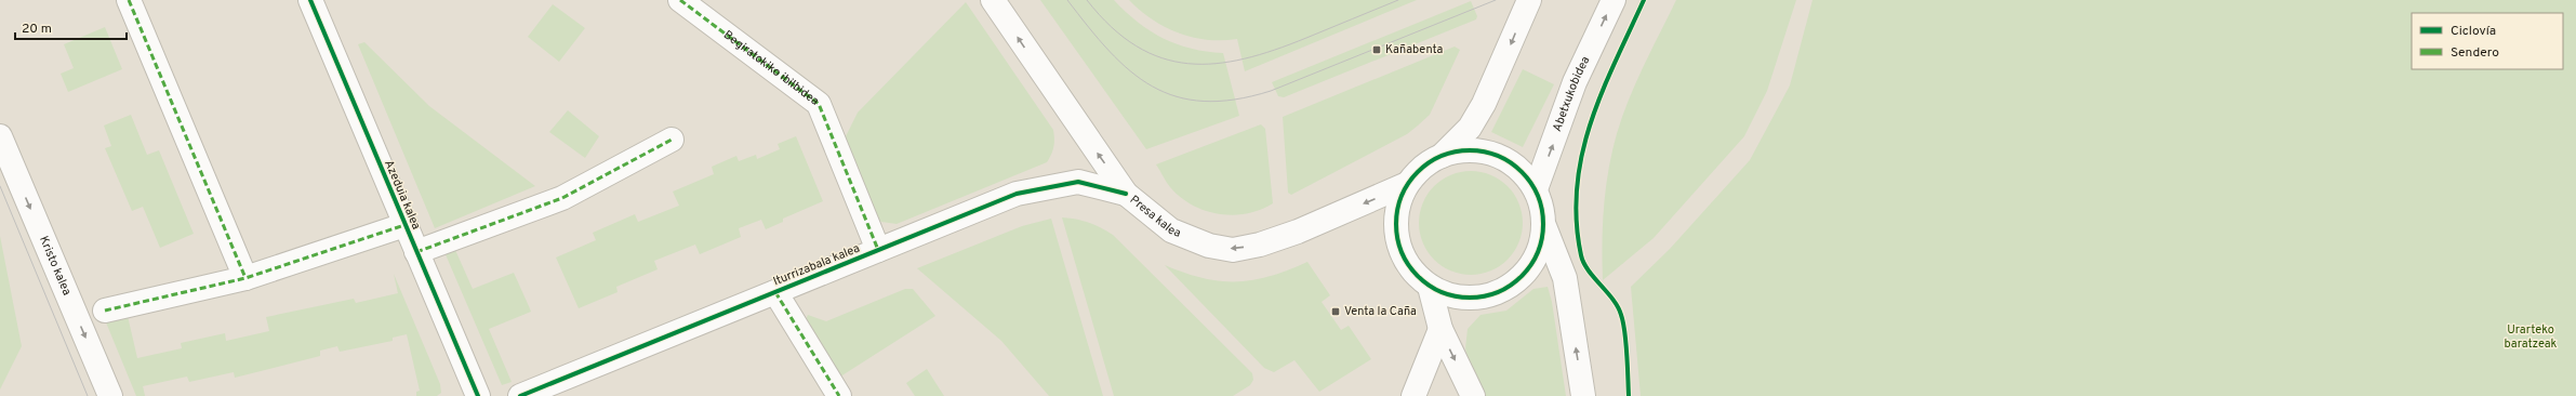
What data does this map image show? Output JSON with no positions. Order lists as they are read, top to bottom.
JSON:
{
  "streets": {
    "street": [
      "Begiratokiko ibilbidea",
      "Abetxukobidea",
      "Azeduia kalea",
      "Presa kalea",
      "Iturrizabala kalea",
      "Kristo kalea"
    ]
  },
  "crossings": [
    ["Begiratokiko ibilbidea", "Iturrizabala kalea"],
    ["Abetxukobidea", "Presa kalea"],
    ["Presa kalea", "Iturrizabala kalea"]
  ],
  "one_way": ["Presa kalea"],
  "parks": ["Urarteko baratzeak"],
  "places": {
    "transit": ["Kañabenta", "Venta la Caña"]
  },
  "legend": ["Ciclovía", "Sendero"],
  "scale_bar": "20 m"
}
